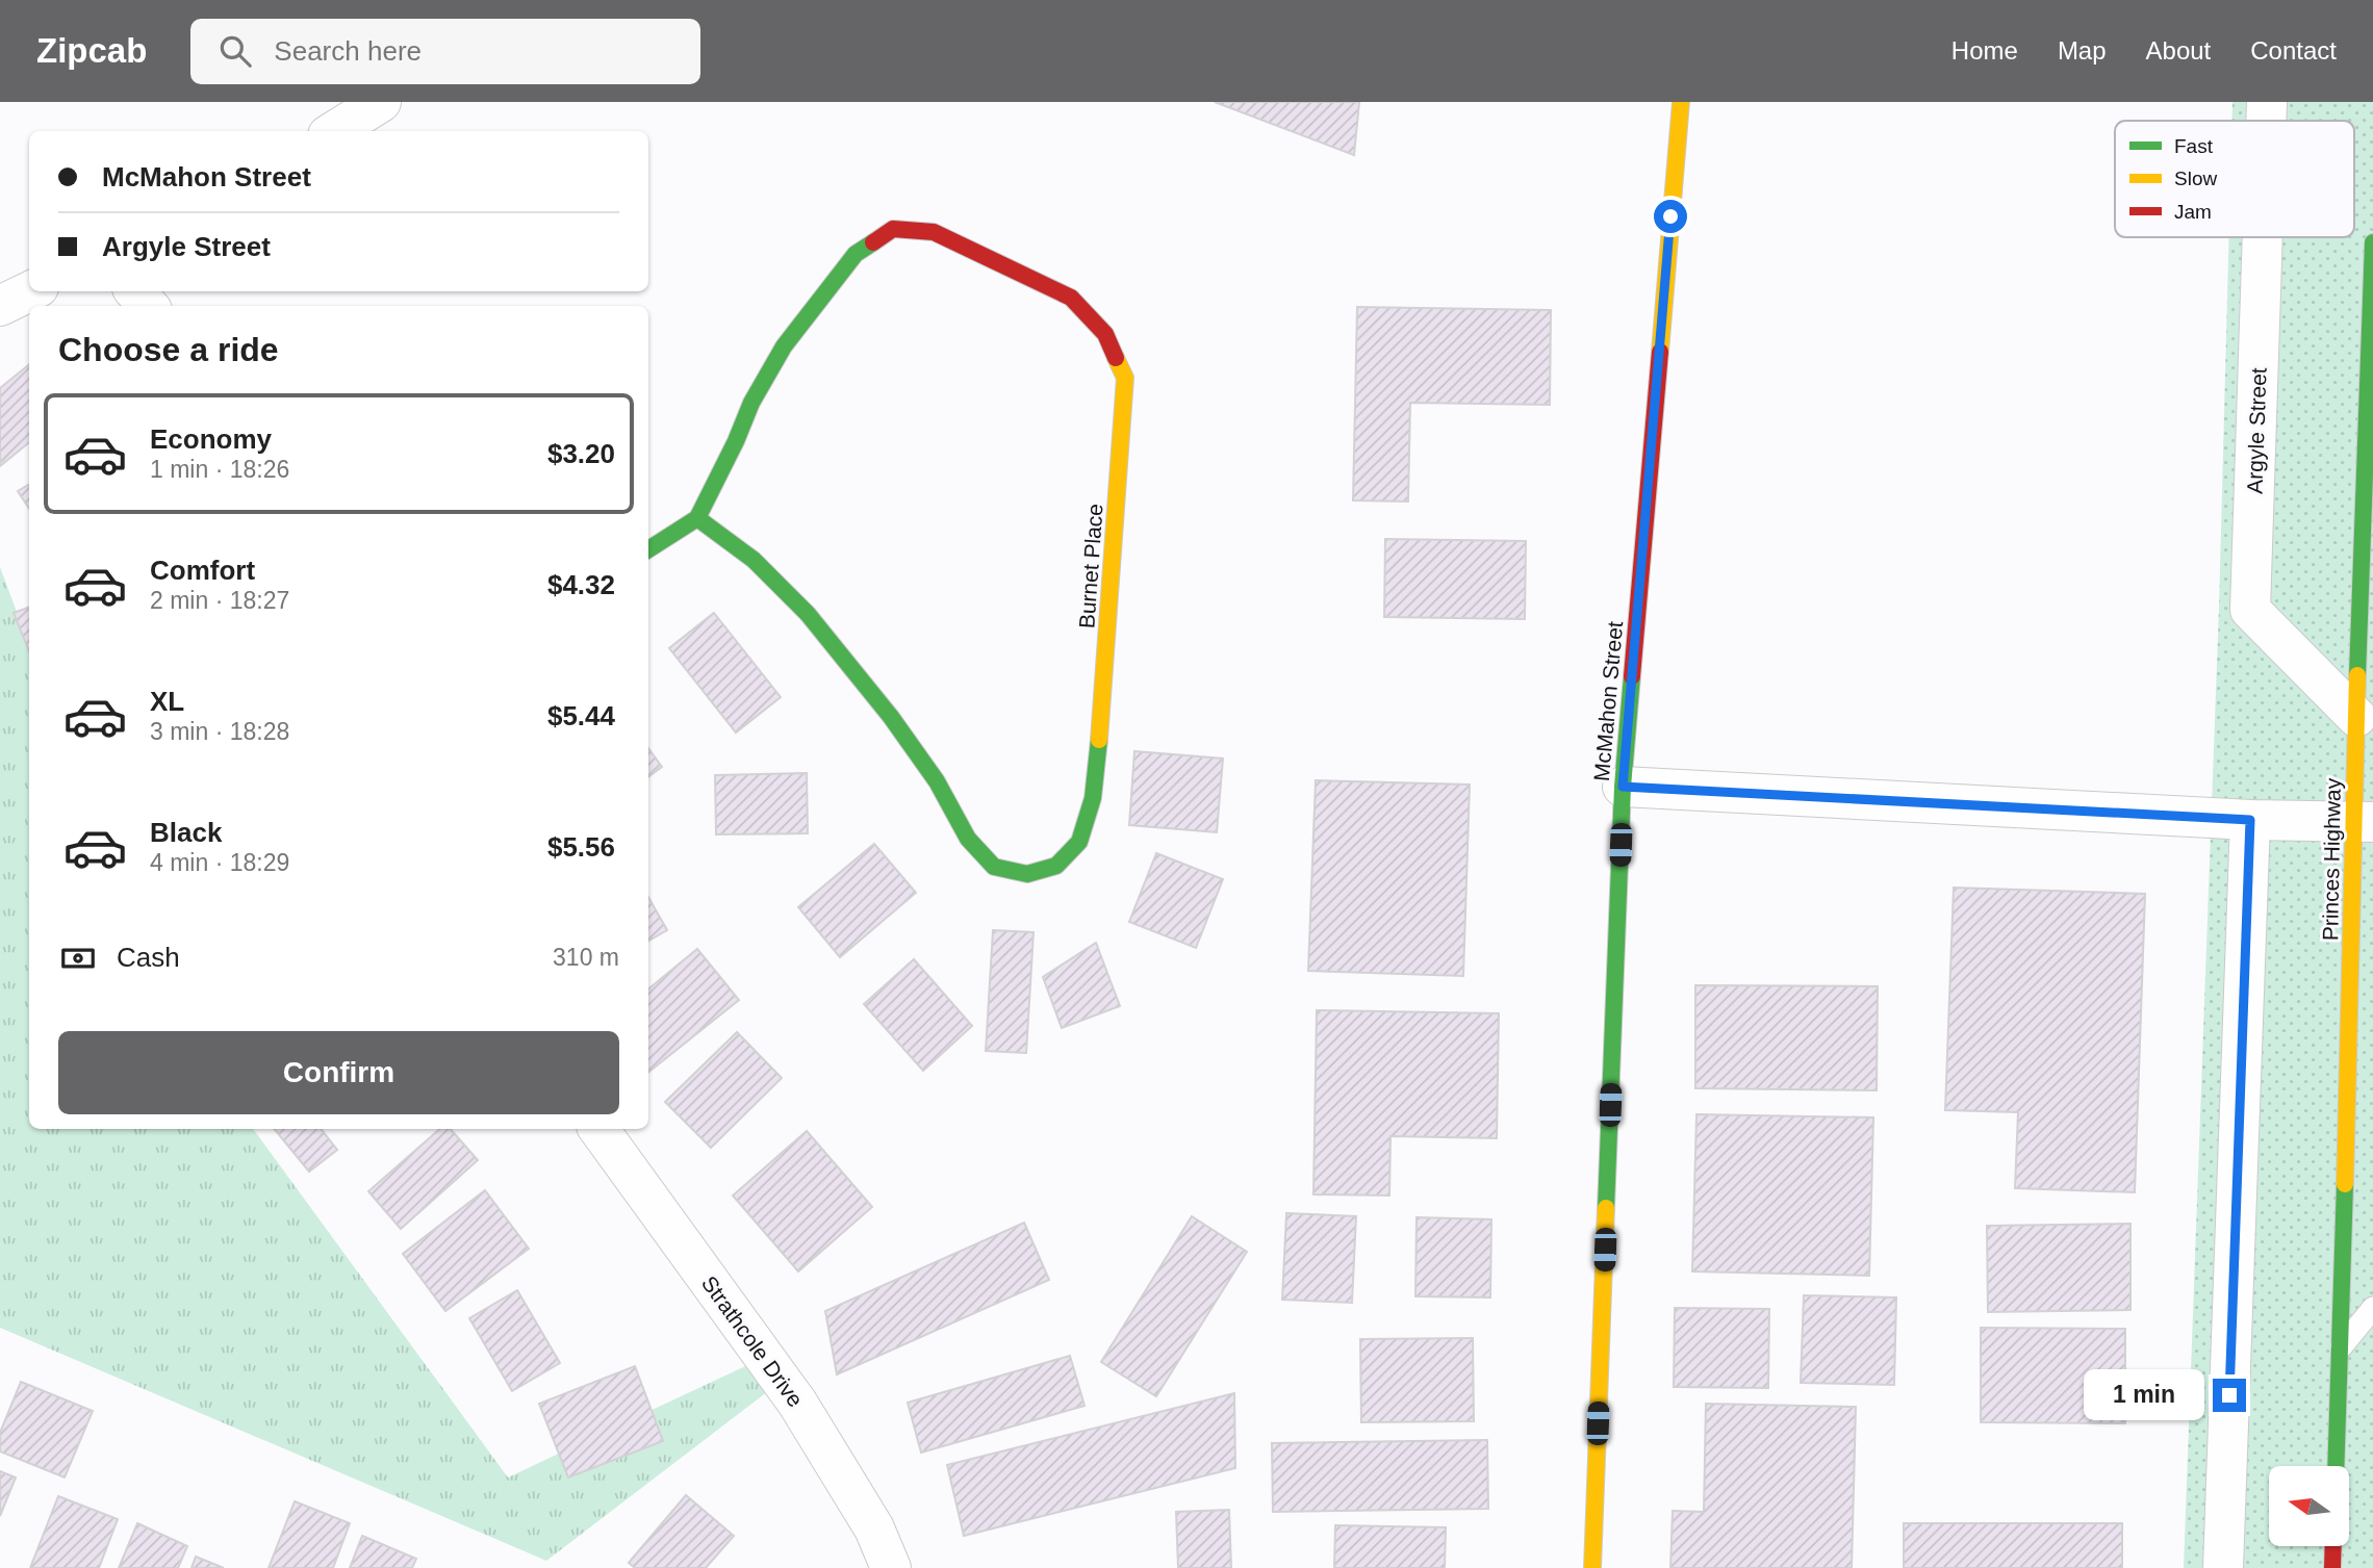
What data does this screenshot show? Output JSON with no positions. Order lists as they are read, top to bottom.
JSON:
{
  "streets": {
    "main road": ["Burnet Place", "McMahon Street", "Princes Highway"],
    "street": ["Argyle Street", "Strathcole Drive"]
  },
  "crossings": [
    ["Argyle Street", "Princes Highway"]
  ],
  "legend": ["Fast", "Slow", "Jam"],
  "north": "left",
  "page": {
    "header": "Zipcab",
    "search": "Search here",
    "nav": [
      "Home",
      "Map",
      "About",
      "Contact"
    ],
    "banner": ["McMahon Street", "Argyle Street"],
    "heading": "Choose a ride",
    "list": [
      {
        "name": "Economy",
        "note": "1 min · 18:26",
        "value": "$3.20"
      },
      {
        "name": "Comfort",
        "note": "2 min · 18:27",
        "value": "$4.32"
      },
      {
        "name": "XL",
        "note": "3 min · 18:28",
        "value": "$5.44"
      },
      {
        "name": "Black",
        "note": "4 min · 18:29",
        "value": "$5.56"
      }
    ],
    "pay": ["Cash", "310 m"],
    "buttons": "Confirm",
    "bubble": "1 min"
  }
}
